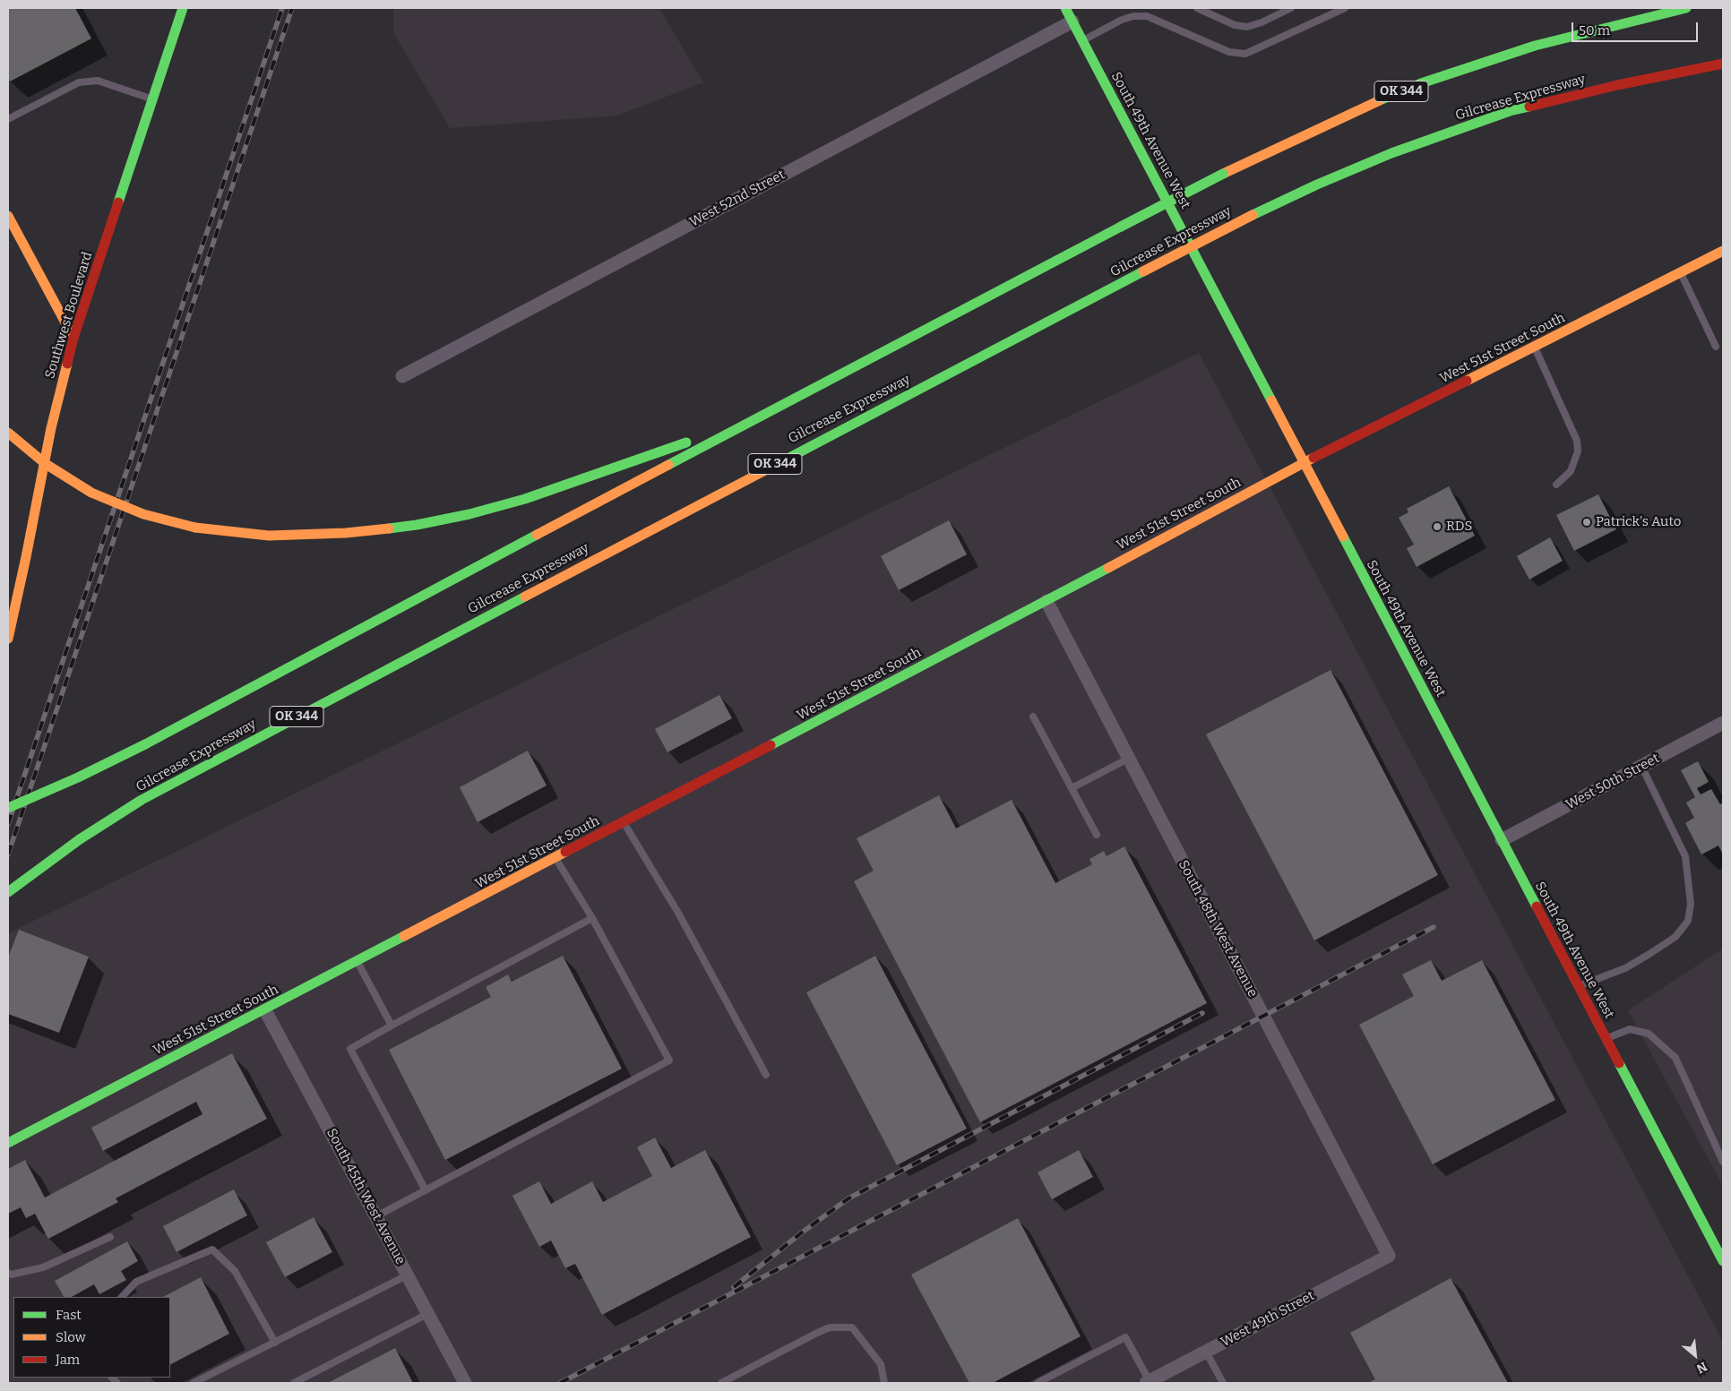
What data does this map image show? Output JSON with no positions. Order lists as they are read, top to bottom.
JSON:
{
  "streets": {
    "main road": [
      "OK 344",
      "Gilcrease Expressway",
      "South 49th Avenue West",
      "Southwest Boulevard",
      "West 51st Street South"
    ],
    "street": [
      "West 52nd Street",
      "West 50th Street",
      "South 48th West Avenue",
      "South 45th West Avenue",
      "West 49th Street"
    ]
  },
  "crossings": [
    ["South 49th Avenue West", "West 52nd Street"],
    ["South 49th Avenue West", "West 51st Street South"],
    ["South 49th Avenue West", "West 50th Street"],
    ["West 51st Street South", "South 48th West Avenue"],
    ["West 51st Street South", "South 45th West Avenue"],
    ["South 48th West Avenue", "West 49th Street"]
  ],
  "places": ["Patrick's Auto", "RDS"],
  "legend": ["Fast", "Slow", "Jam"],
  "scale_bar": "50 m",
  "north": "bottom right"
}
